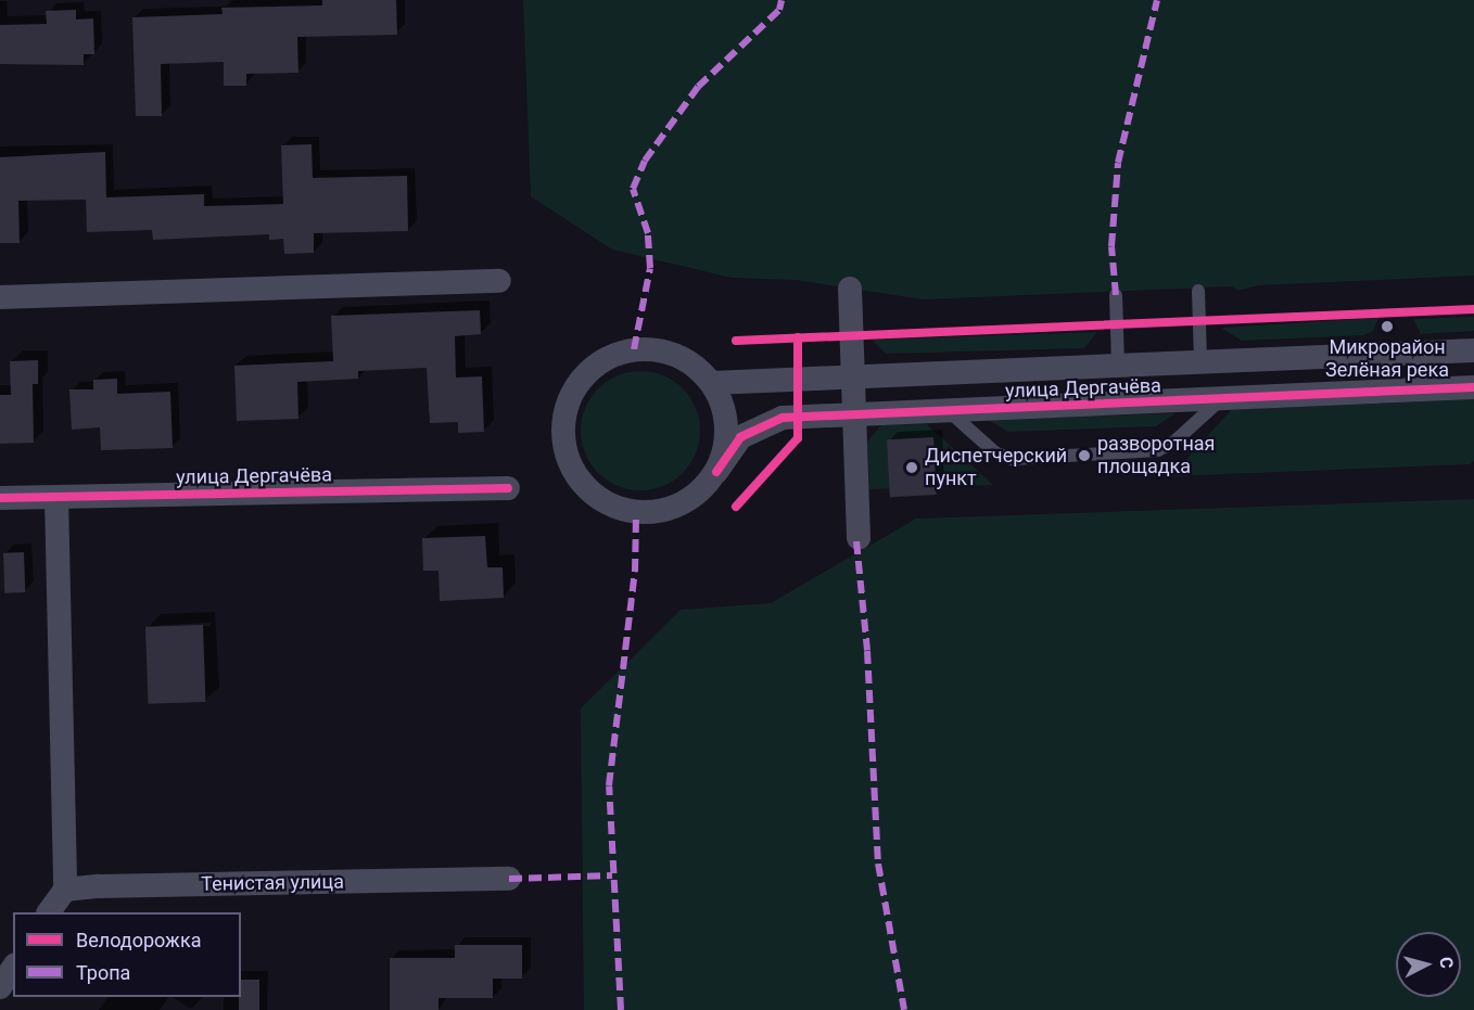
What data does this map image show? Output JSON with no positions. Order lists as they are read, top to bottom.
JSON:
{
  "streets": {
    "street": ["улица Дергачёва", "Тенистая улица"]
  },
  "places": ["Микрорайон Зелёная река", "разворотная площадка", "Диспетчерский пункт"],
  "legend": ["Велодорожка", "Тропа"],
  "north": "right"
}
